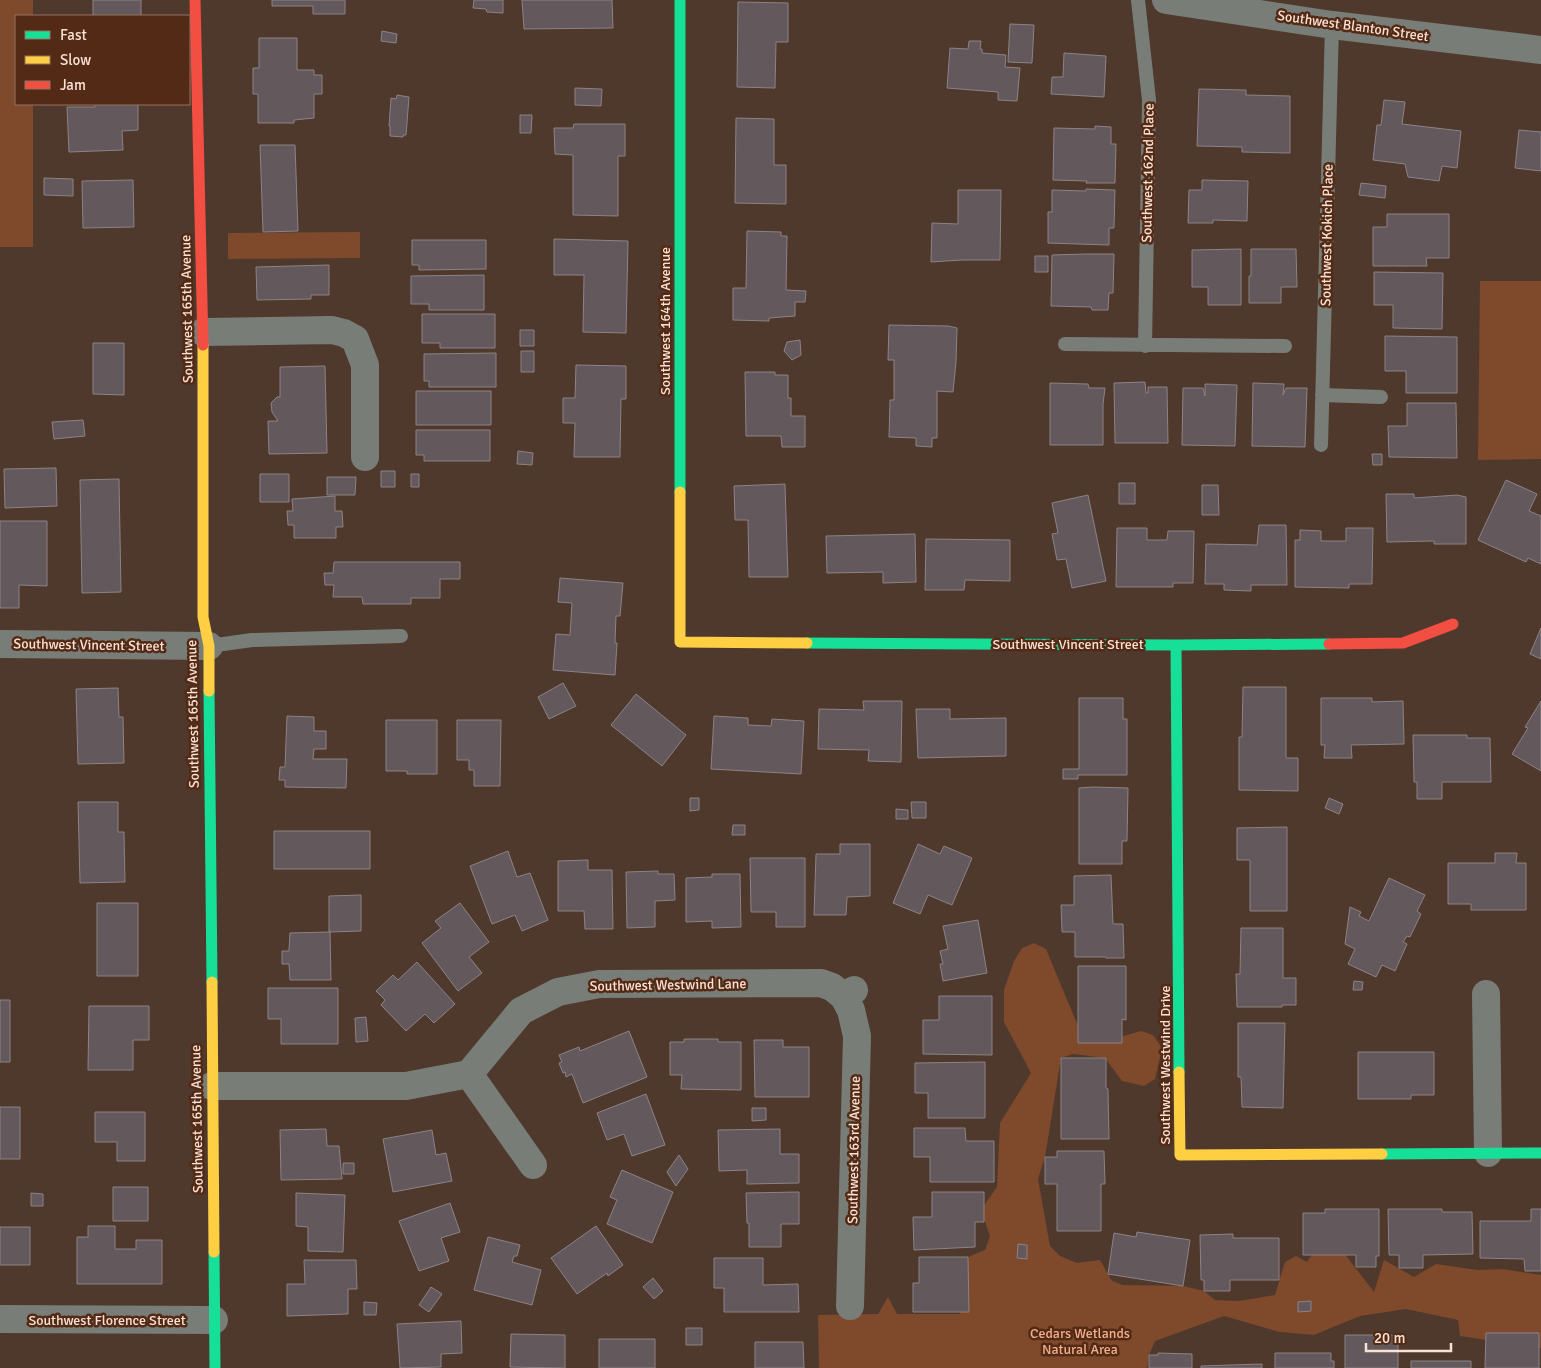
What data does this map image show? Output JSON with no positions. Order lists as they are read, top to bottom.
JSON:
{
  "streets": {
    "street": [
      "Southwest Blanton Street",
      "Southwest 165th Avenue",
      "Southwest 164th Avenue",
      "Southwest Vincent Street",
      "Southwest Westwind Lane",
      "Southwest Westwind Drive",
      "Southwest 163rd Avenue",
      "Southwest Florence Street"
    ],
    "lane": ["Southwest 162nd Place", "Southwest Kokich Place"]
  },
  "crossings": [
    ["Southwest Blanton Street", "Southwest Kokich Place"],
    ["Southwest 165th Avenue", "Southwest Vincent Street"],
    ["Southwest 165th Avenue", "Southwest Florence Street"],
    ["Southwest 164th Avenue", "Southwest Vincent Street"],
    ["Southwest Vincent Street", "Southwest Westwind Drive"],
    ["Southwest Westwind Lane", "Southwest 163rd Avenue"]
  ],
  "parks": ["Cedars Wetlands Natural Area"],
  "legend": ["Fast", "Slow", "Jam"],
  "scale_bar": "20 m"
}
